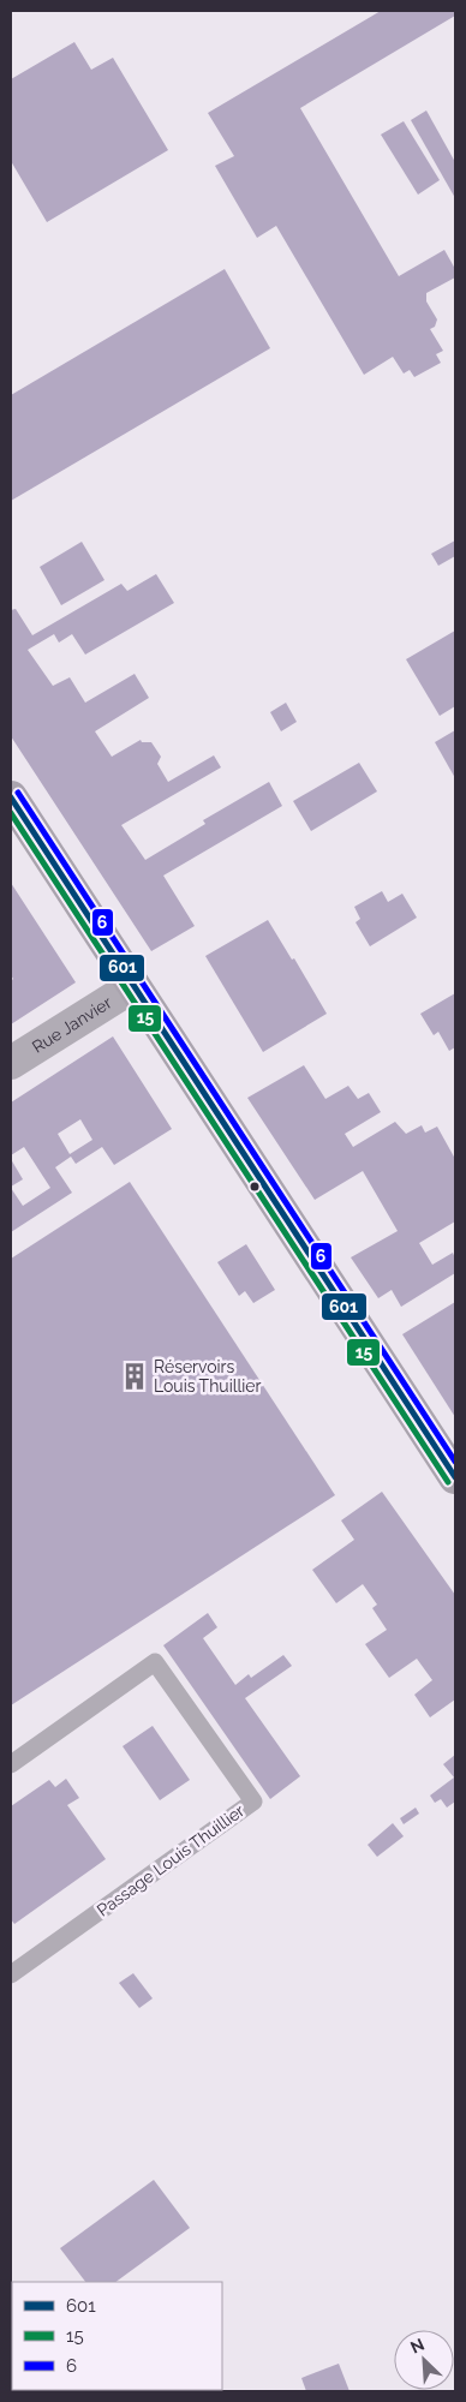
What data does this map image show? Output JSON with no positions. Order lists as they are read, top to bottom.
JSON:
{
  "streets": {
    "street": ["Rue Janvier"],
    "lane": ["Passage Louis Thuillier"]
  },
  "places": {
    "building": ["Réservoirs Louis Thuillier"]
  },
  "lines": ["transit line 6", "transit line 601", "transit line 15"],
  "legend": ["601", "15", "6"],
  "north": "top left"
}
